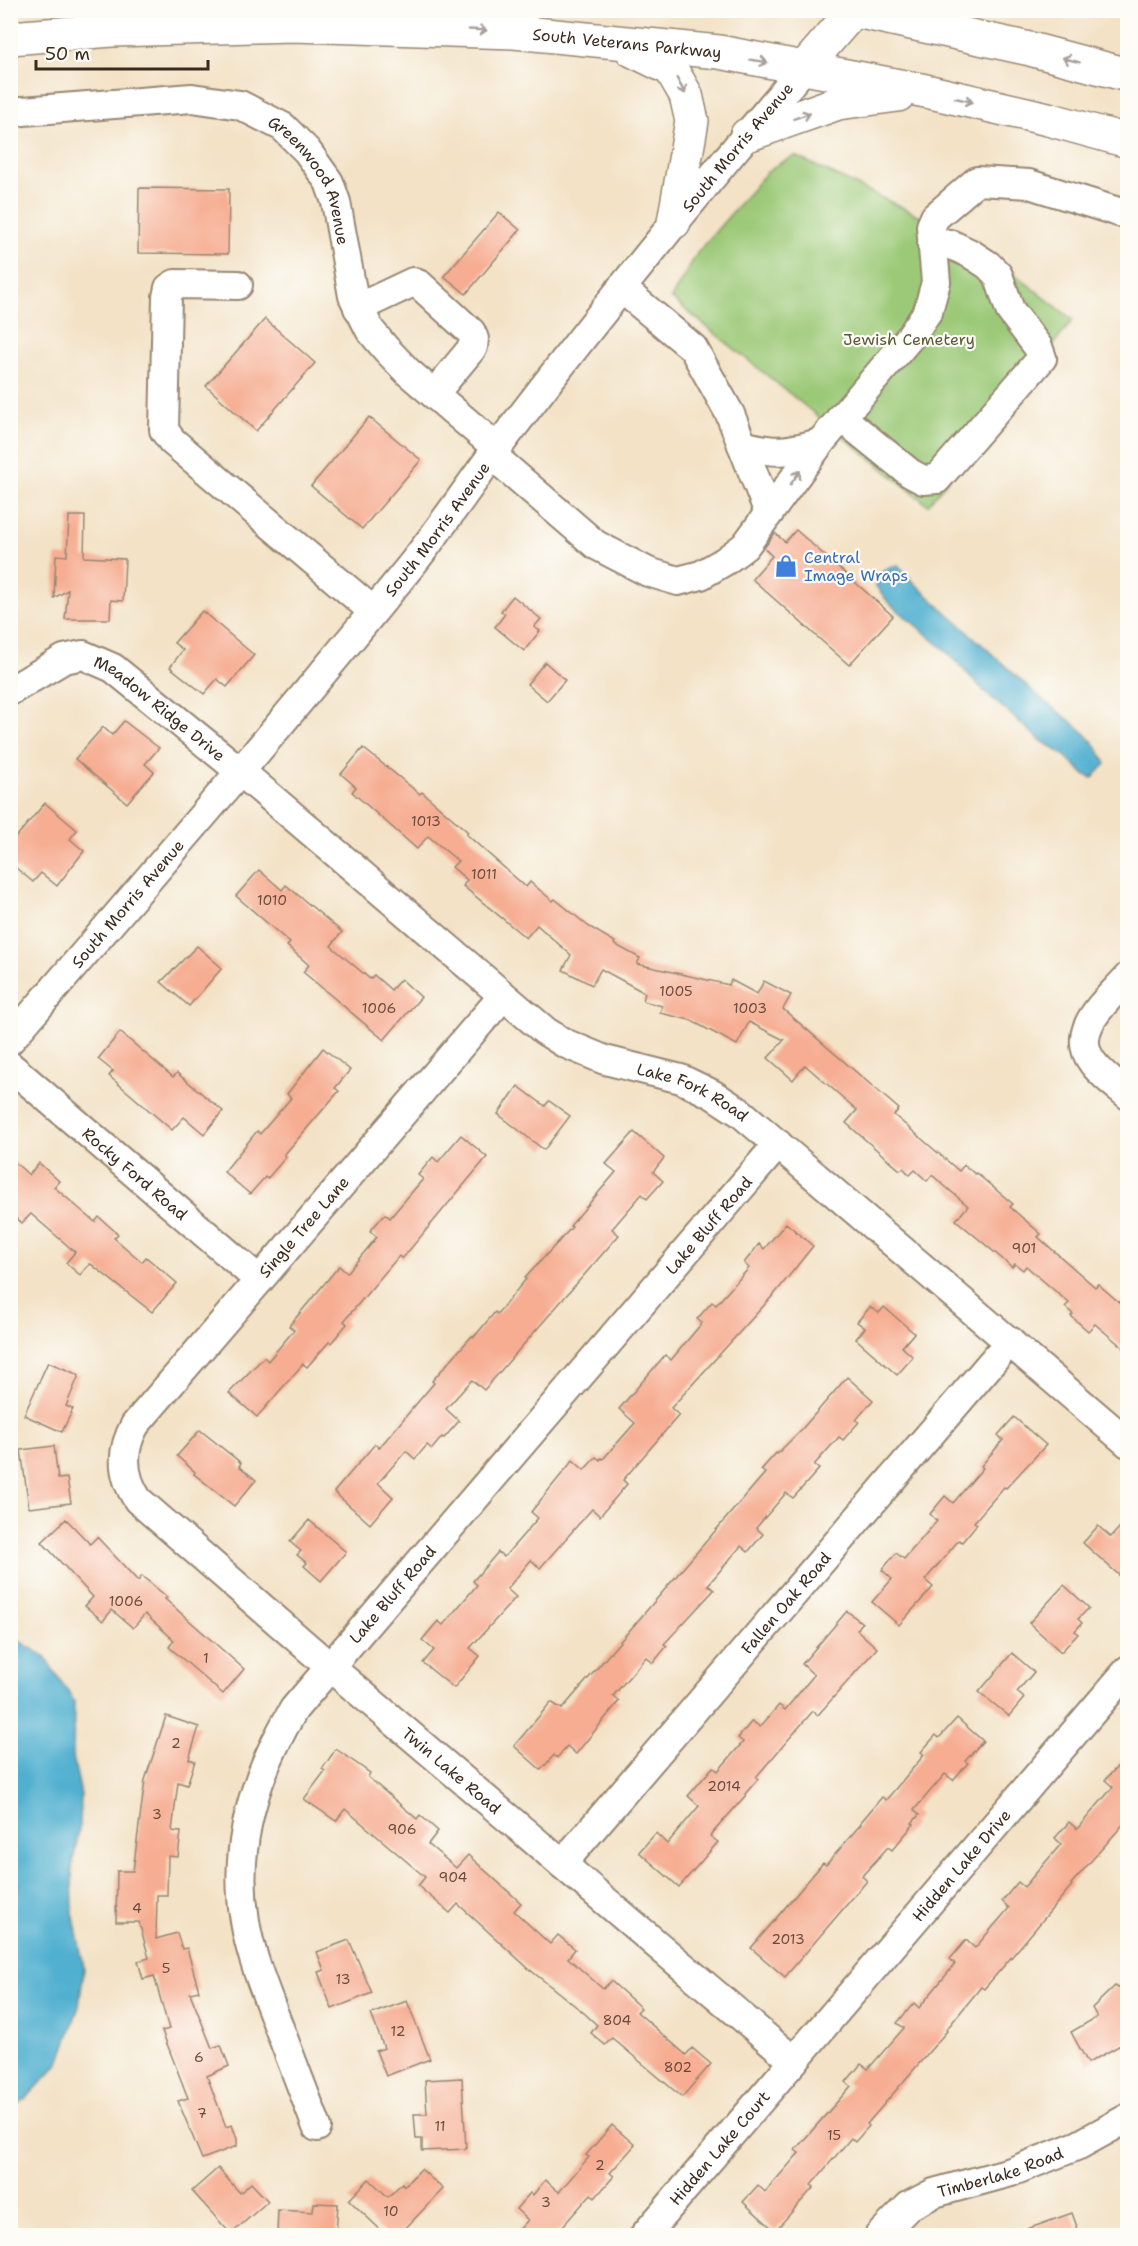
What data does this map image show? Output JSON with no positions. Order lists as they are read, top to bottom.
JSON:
{
  "streets": {
    "main road": ["South Veterans Parkway", "South Morris Avenue"],
    "street": [
      "Greenwood Avenue",
      "Meadow Ridge Drive",
      "Lake Fork Road",
      "Rocky Ford Road",
      "Lake Bluff Road",
      "Single Tree Lane",
      "Fallen Oak Road",
      "Twin Lake Road",
      "Hidden Lake Drive",
      "Hidden Lake Court",
      "Timberlake Road"
    ]
  },
  "crossings": [
    ["South Veterans Parkway", "South Morris Avenue"],
    ["South Morris Avenue", "Greenwood Avenue"],
    ["South Morris Avenue", "Meadow Ridge Drive"],
    ["South Morris Avenue", "Lake Fork Road"],
    ["Meadow Ridge Drive", "Lake Fork Road"],
    ["Lake Fork Road", "Lake Bluff Road"],
    ["Lake Fork Road", "Single Tree Lane"],
    ["Lake Fork Road", "Fallen Oak Road"],
    ["Rocky Ford Road", "Single Tree Lane"],
    ["Lake Bluff Road", "Twin Lake Road"],
    ["Single Tree Lane", "Twin Lake Road"],
    ["Fallen Oak Road", "Twin Lake Road"],
    ["Twin Lake Road", "Hidden Lake Drive"],
    ["Twin Lake Road", "Hidden Lake Court"],
    ["Hidden Lake Drive", "Hidden Lake Court"]
  ],
  "one_way": ["South Veterans Parkway"],
  "parks": ["Jewish Cemetery"],
  "places": {
    "shop": ["Central Image Wraps"]
  },
  "house_numbers": [
    "1013",
    "1011",
    "1010",
    "1005",
    "1006",
    "1003",
    "901",
    "1006",
    "1",
    "2",
    "2014",
    "3",
    "906",
    "904",
    "4",
    "2013",
    "5",
    "13",
    "804",
    "12",
    "6",
    "802",
    "7",
    "11",
    "15",
    "2",
    "3",
    "10"
  ],
  "scale_bar": "50 m"
}
